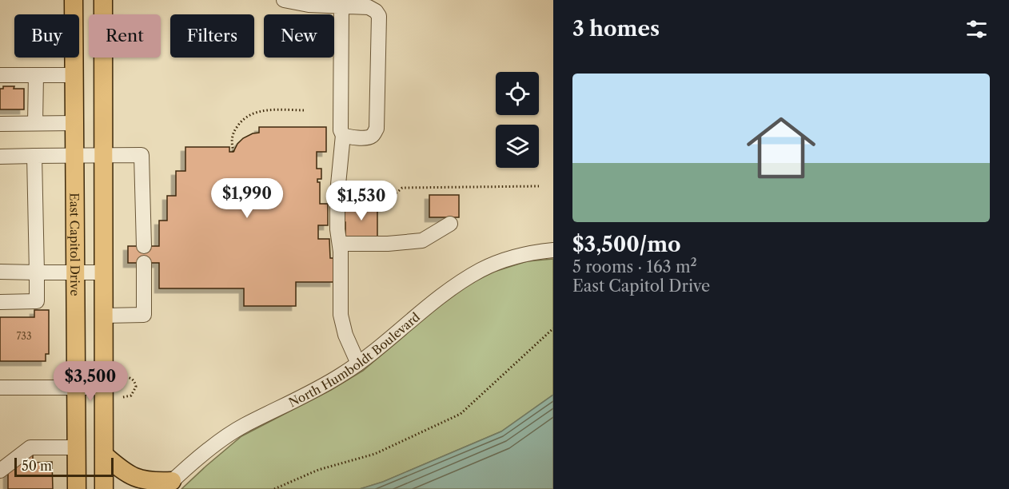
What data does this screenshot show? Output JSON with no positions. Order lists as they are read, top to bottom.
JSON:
{
  "streets": {
    "main road": ["East Capitol Drive"],
    "street": ["North Humboldt Boulevard"]
  },
  "house_numbers": ["733"],
  "scale_bar": "50 m",
  "page": {
    "heading": "3 homes",
    "chip": [
      "Buy",
      "Rent",
      "Filters",
      "New"
    ],
    "list": [
      {
        "name": "$3,500/mo",
        "note": "5 rooms · 163 m² · East Capitol Drive"
      }
    ],
    "price": ["$1,990", "$1,530", "$3,500"],
    "scale": "50 m"
  }
}
